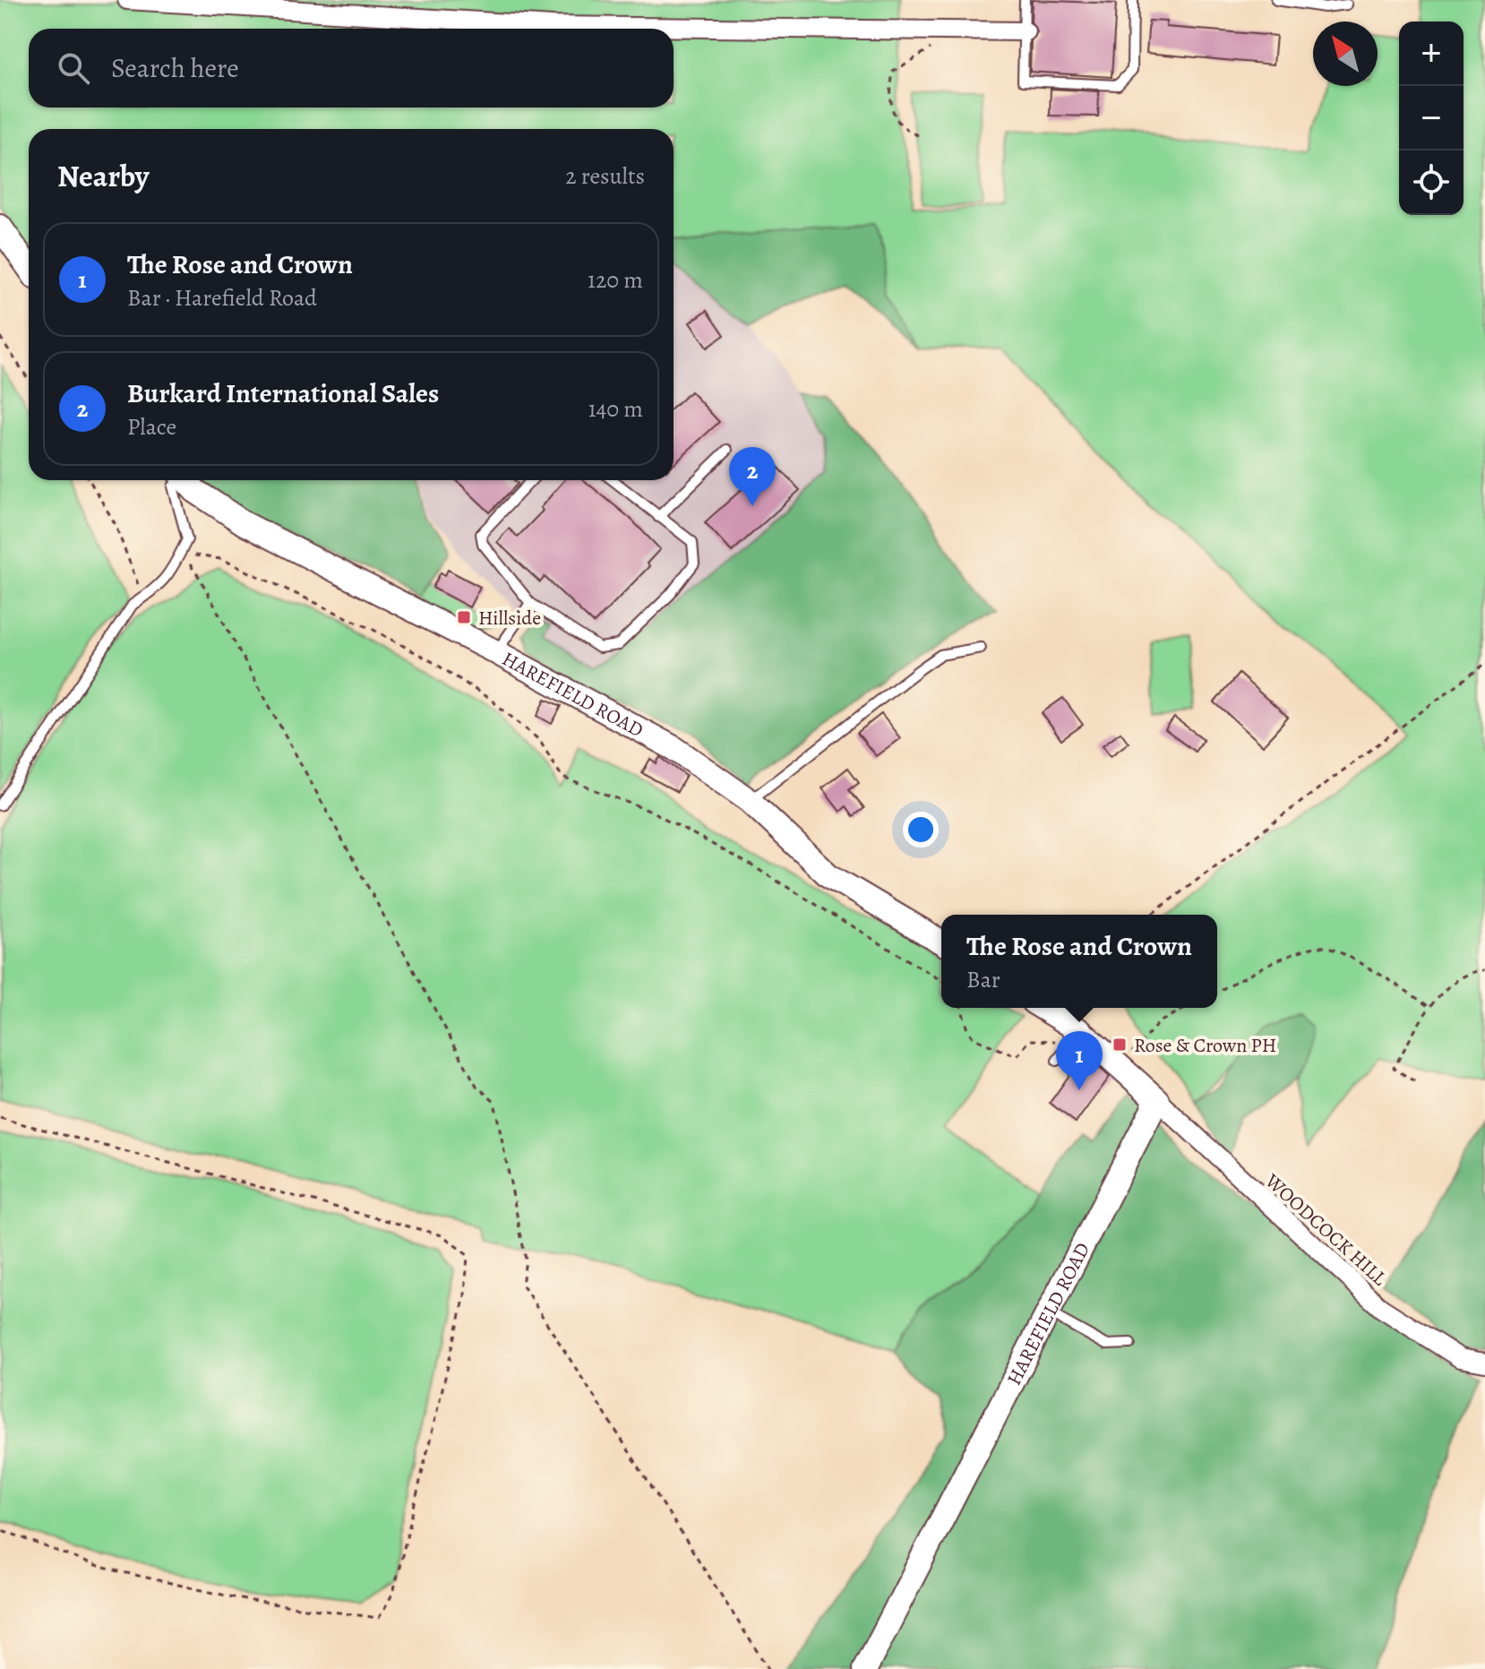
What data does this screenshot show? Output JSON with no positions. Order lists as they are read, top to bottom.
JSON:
{
  "streets": {
    "street": ["HAREFIELD ROAD", "WOODCOCK HILL"]
  },
  "crossings": [
    ["HAREFIELD ROAD", "WOODCOCK HILL"]
  ],
  "places": {
    "transit": ["Hillside", "Rose & Crown PH"]
  },
  "north": "top left",
  "page": {
    "map_buttons": ["+", "−"],
    "search": "Search here",
    "heading": ["Nearby", "2 results"],
    "list": [
      {
        "mark": "1",
        "name": "The Rose and Crown",
        "note": "Bar · Harefield Road",
        "value": "120 m"
      },
      {
        "mark": "2",
        "name": "Burkard International Sales",
        "note": "Place",
        "value": "140 m"
      }
    ],
    "pins": ["2", "1"],
    "popup": ["The Rose and Crown", "Bar"]
  }
}
